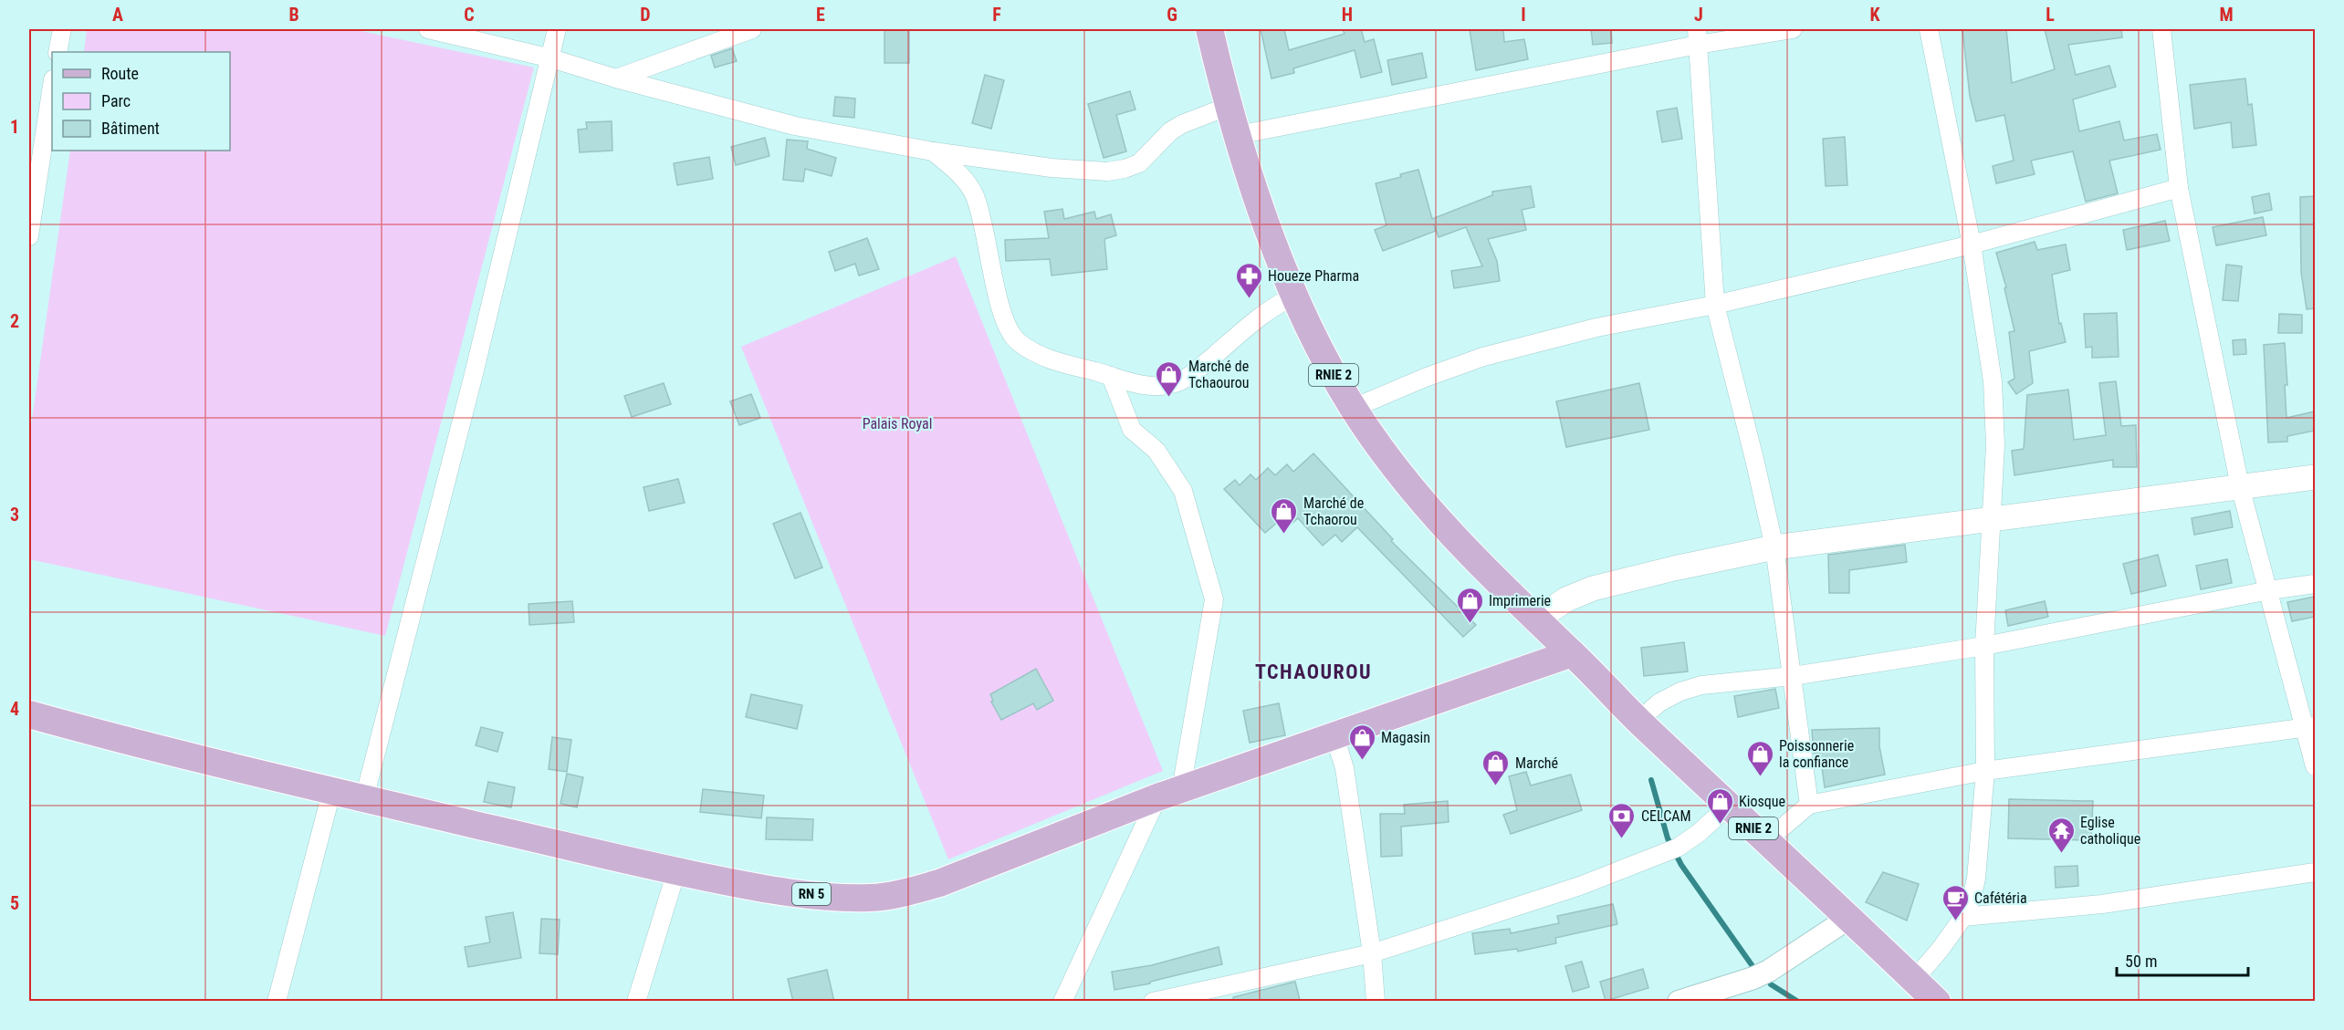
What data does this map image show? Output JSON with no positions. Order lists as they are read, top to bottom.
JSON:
{
  "streets": {
    "main road": ["RNIE 2", "RN 5"]
  },
  "crossings": [
    ["RNIE 2", "RN 5"]
  ],
  "districts": ["TCHAOUROU"],
  "parks": ["Palais Royal"],
  "places": {
    "pharmacy": ["Houeze Pharma"],
    "shop": [
      "Marché de Tchaourou",
      "Marché de Tchaorou",
      "Imprimerie",
      "Magasin",
      "Poissonnerie la confiance",
      "Marché",
      "Kiosque"
    ],
    "bank": ["CELCAM"],
    "temple": ["Eglise catholique"],
    "cafe": ["Cafétéria"]
  },
  "legend": ["Route", "Parc", "Bâtiment"],
  "scale_bar": "50 m",
  "grid": {
    "columns": [
      "A",
      "B",
      "C",
      "D",
      "E",
      "F",
      "G",
      "H",
      "I",
      "J",
      "K",
      "L",
      "M"
    ],
    "rows": [
      "1",
      "2",
      "3",
      "4",
      "5"
    ]
  }
}
